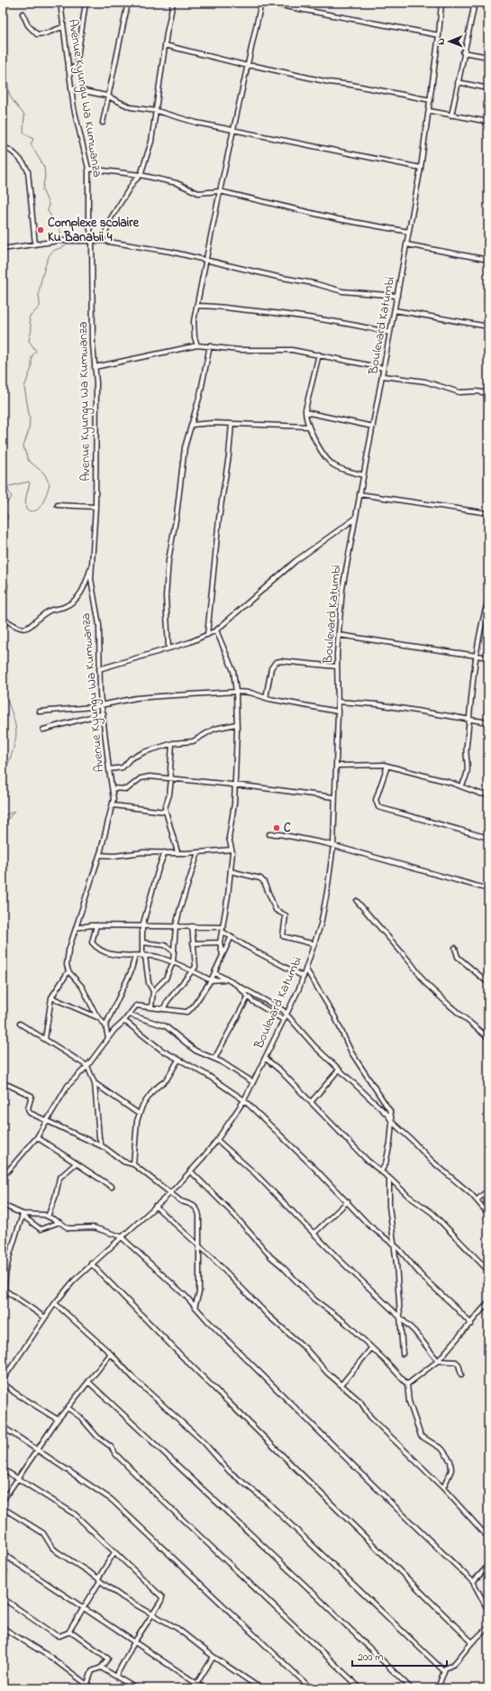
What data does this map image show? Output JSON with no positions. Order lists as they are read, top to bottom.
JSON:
{
  "streets": {
    "street": ["Avenue Kyungu Wa Kumwanza", "Boulevard Katumbi"]
  },
  "places": ["Complexe scolaire Ku Banabii 4", "C"],
  "scale_bar": "200 m",
  "north": "left"
}
